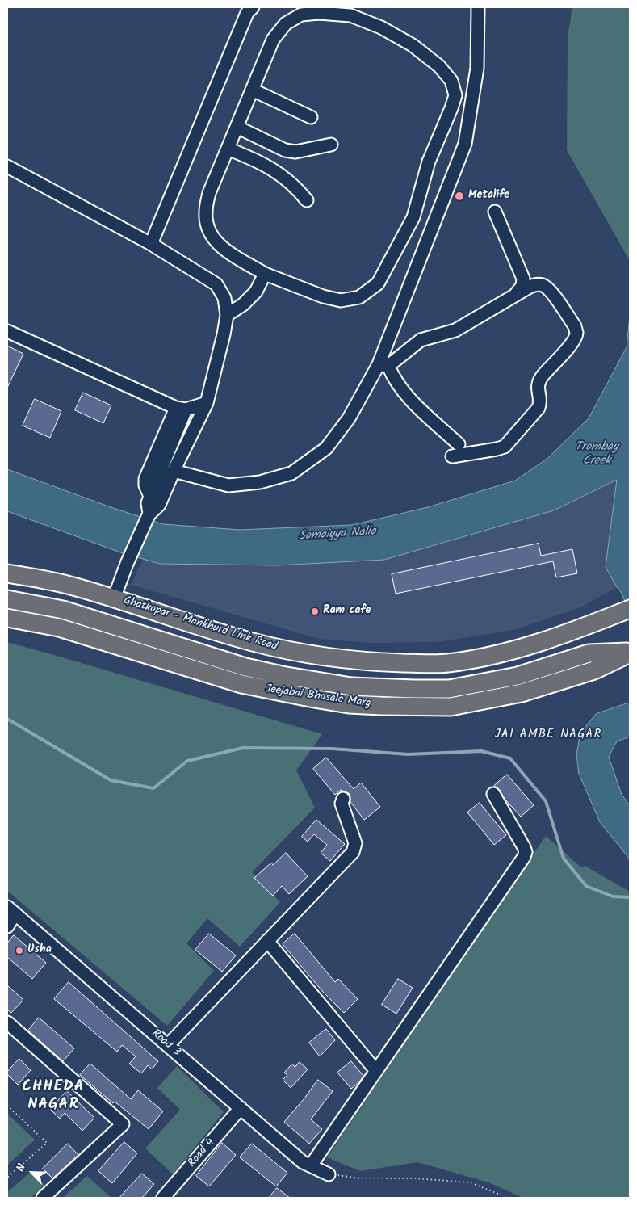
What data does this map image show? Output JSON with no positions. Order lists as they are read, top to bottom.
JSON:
{
  "streets": {
    "highway": ["Ghatkopar - Mankhurd Link Road", "Jeejabai Bhosale Marg"],
    "street": ["Road 3", "Road 4"]
  },
  "crossings": [
    ["Road 3", "Road 4"]
  ],
  "districts": ["JAI AMBE NAGAR", "CHHEDA NAGAR"],
  "water": ["Trombay Creek", "Somaiyya Nalla"],
  "places": ["Metalife", "Ram cafe", "Usha"],
  "north": "top left"
}
